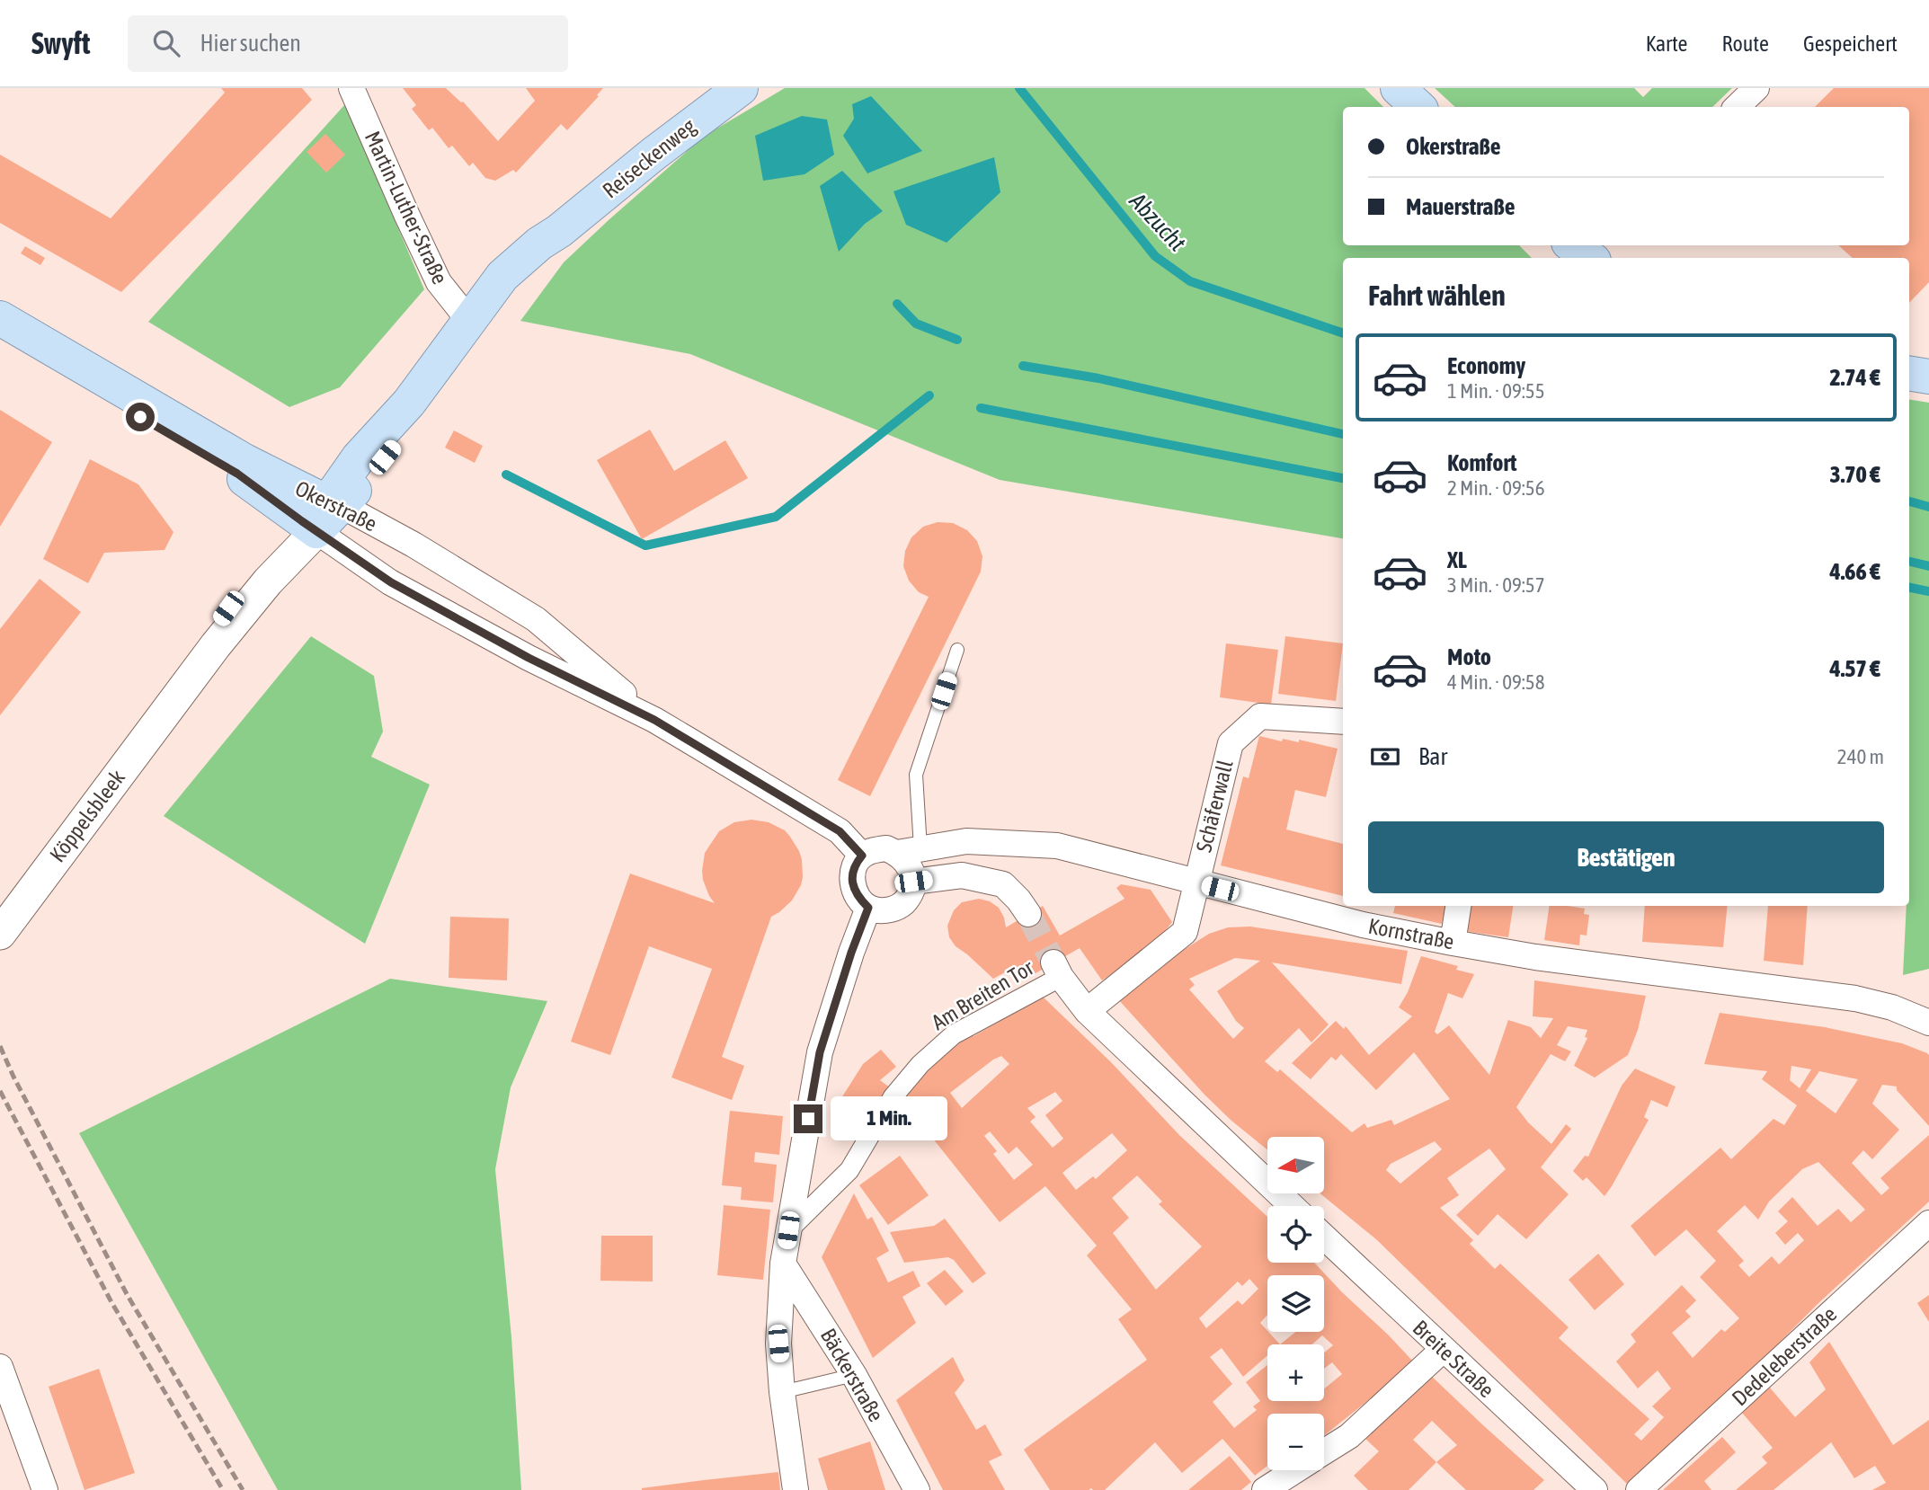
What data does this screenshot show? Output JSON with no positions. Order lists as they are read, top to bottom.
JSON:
{
  "streets": {
    "main road": ["Reiseckenweg", "Okerstraße"],
    "street": [
      "Martin-Luther-Straße",
      "Schäferwall",
      "Köppelsbleek",
      "Kornstraße",
      "Am Breiten Tor",
      "Dedeleberstraße",
      "Breite Straße",
      "Bäckerstraße"
    ]
  },
  "crossings": [
    ["Reiseckenweg", "Martin-Luther-Straße"],
    ["Reiseckenweg", "Okerstraße"],
    ["Reiseckenweg", "Köppelsbleek"],
    ["Okerstraße", "Köppelsbleek"],
    ["Okerstraße", "Kornstraße"],
    ["Schäferwall", "Kornstraße"]
  ],
  "water": ["Abzucht"],
  "north": "left",
  "page": {
    "header": "Swyft",
    "search": "Hier suchen",
    "nav": ["Karte", "Route", "Gespeichert"],
    "banner": ["Okerstraße", "Mauerstraße"],
    "heading": "Fahrt wählen",
    "list": [
      {
        "name": "Economy",
        "note": "1 Min. · 09:55",
        "value": "2.74 €"
      },
      {
        "name": "Komfort",
        "note": "2 Min. · 09:56",
        "value": "3.70 €"
      },
      {
        "name": "XL",
        "note": "3 Min. · 09:57",
        "value": "4.66 €"
      },
      {
        "name": "Moto",
        "note": "4 Min. · 09:58",
        "value": "4.57 €"
      }
    ],
    "pay": ["Bar", "240 m"],
    "buttons": "Bestätigen",
    "bubble": "1 Min.",
    "map_buttons": ["+", "−"]
  }
}
